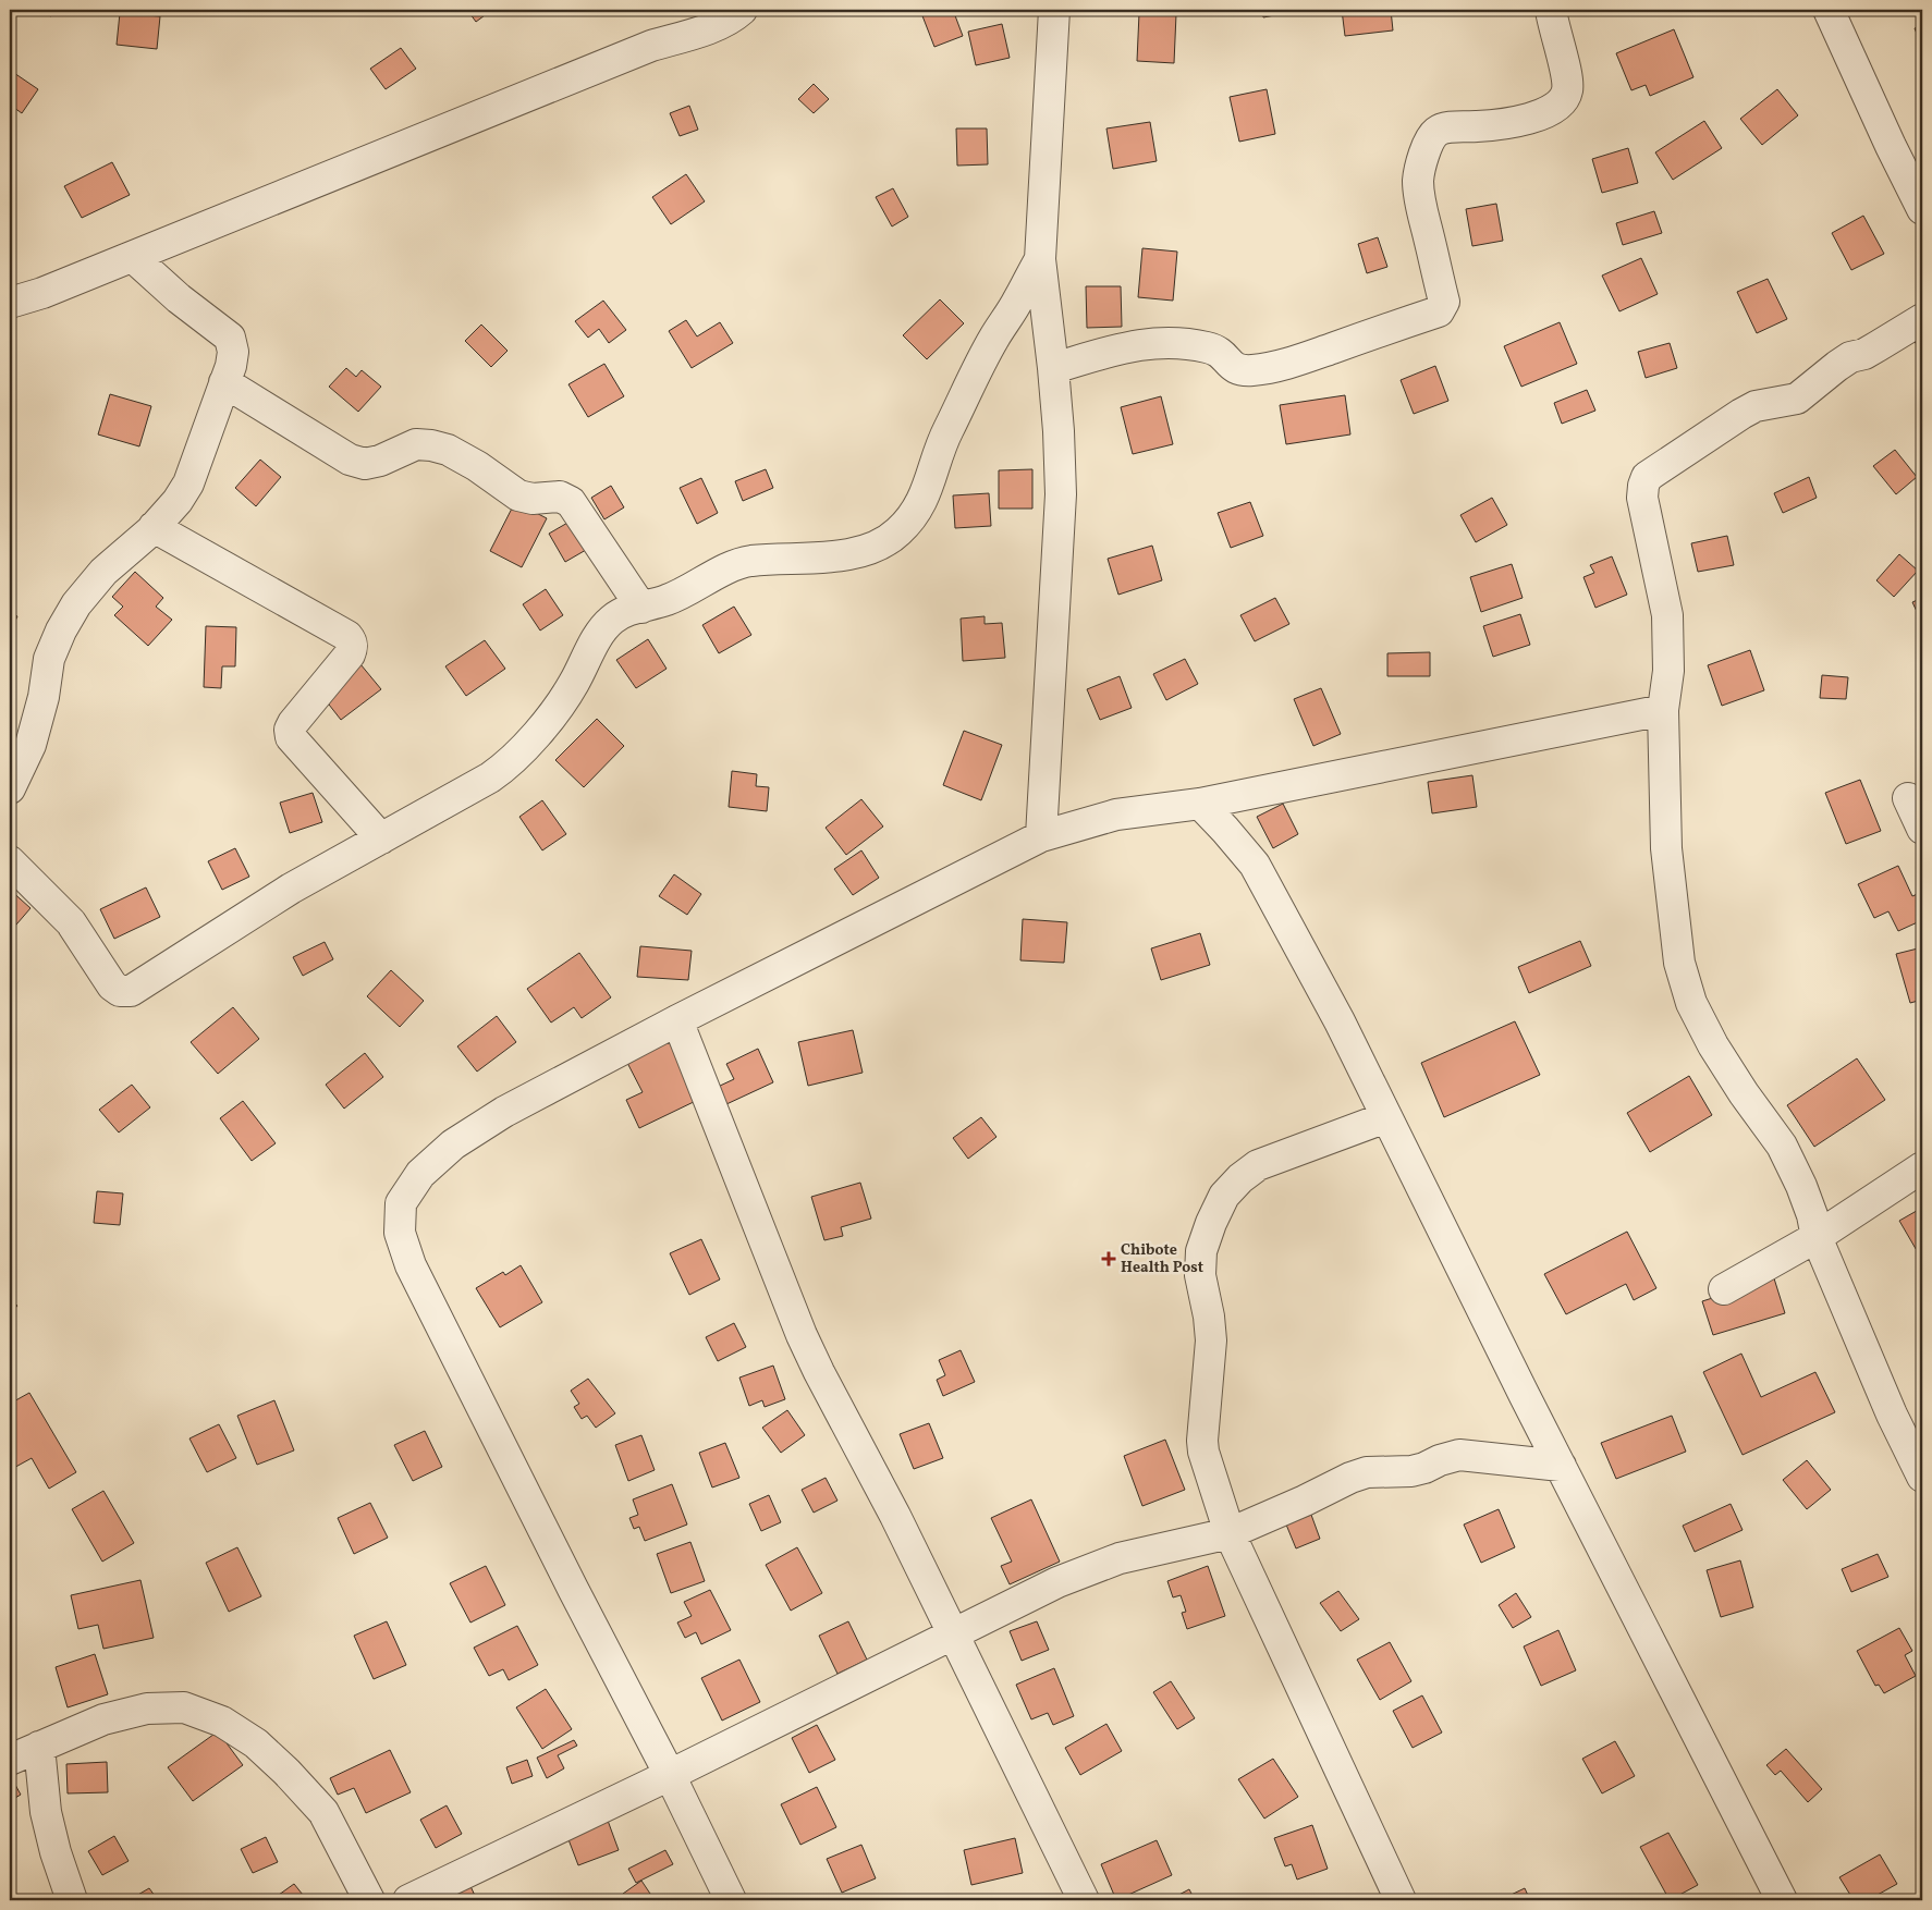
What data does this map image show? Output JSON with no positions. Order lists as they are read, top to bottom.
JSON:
{
  "places": {
    "health": ["Chibote Health Post"]
  }
}
